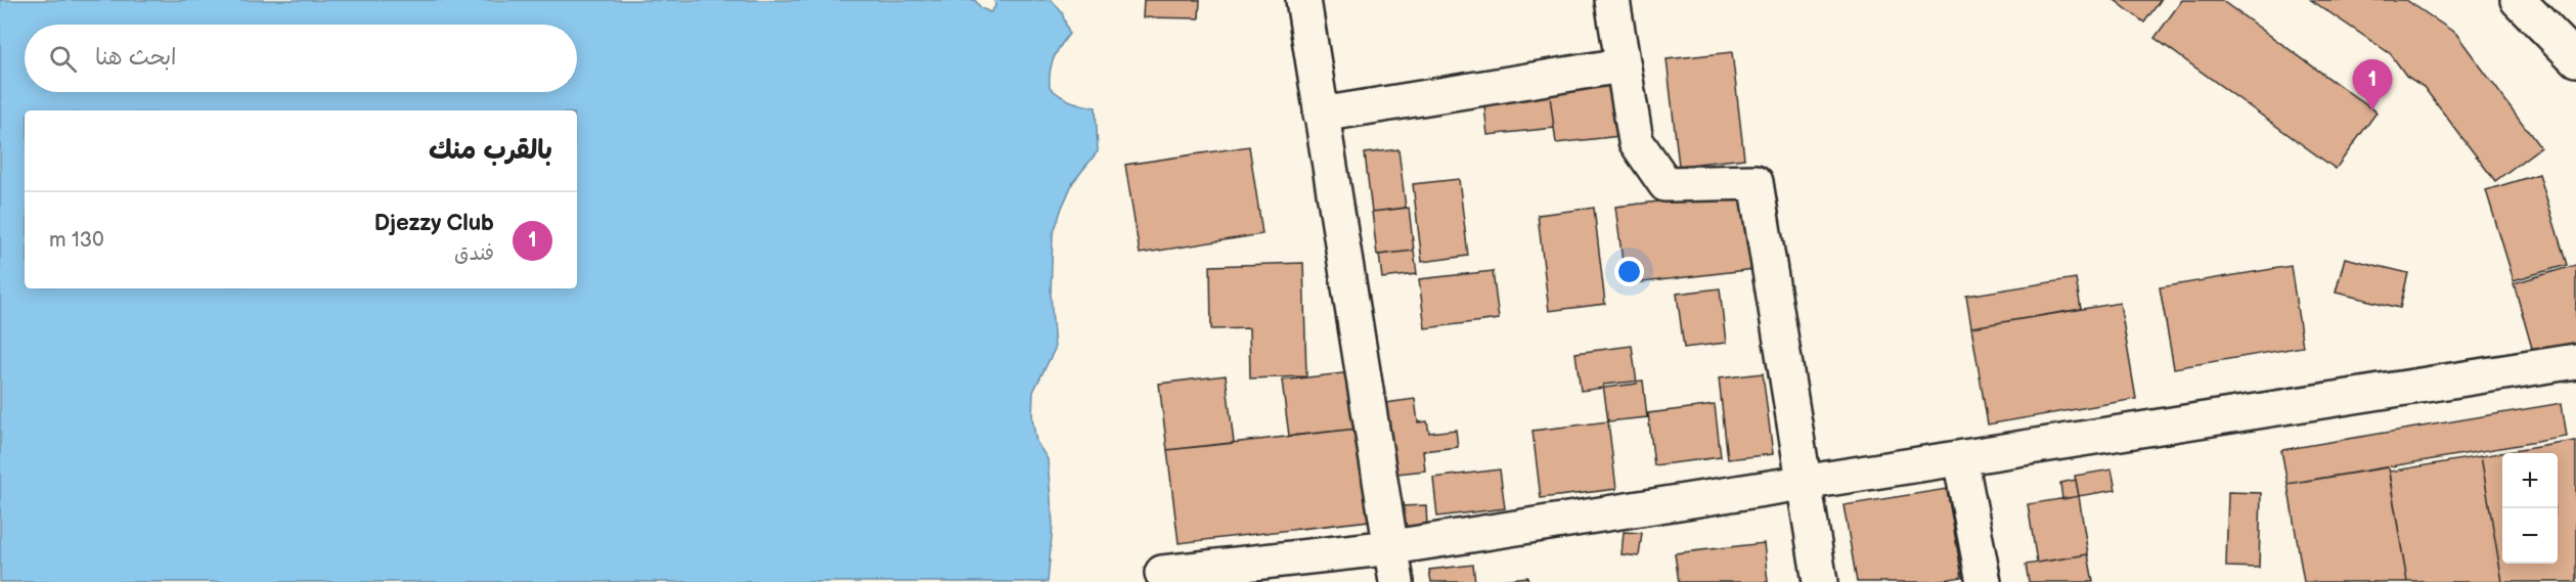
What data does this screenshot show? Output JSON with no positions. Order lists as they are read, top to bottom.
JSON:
{
  "page": {
    "search": "ابحث هنا",
    "pins": "1",
    "heading": "بالقرب منك",
    "list": [
      {
        "mark": "1",
        "name": "Djezzy Club",
        "note": "فندق",
        "value": "130 m"
      }
    ],
    "map_buttons": ["+", "−"]
  }
}
